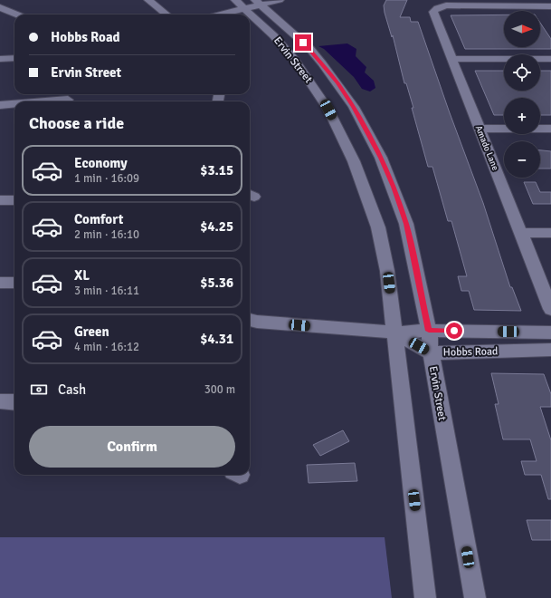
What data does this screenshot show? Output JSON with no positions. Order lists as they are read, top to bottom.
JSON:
{
  "streets": {
    "street": ["Ervin Street", "Amado Lane", "Hobbs Road"]
  },
  "crossings": [
    ["Ervin Street", "Hobbs Road"]
  ],
  "north": "right",
  "page": {
    "map_buttons": ["+", "−"],
    "banner": ["Hobbs Road", "Ervin Street"],
    "heading": "Choose a ride",
    "list": [
      {
        "name": "Economy",
        "note": "1 min · 16:09",
        "value": "$3.15"
      },
      {
        "name": "Comfort",
        "note": "2 min · 16:10",
        "value": "$4.25"
      },
      {
        "name": "XL",
        "note": "3 min · 16:11",
        "value": "$5.36"
      },
      {
        "name": "Green",
        "note": "4 min · 16:12",
        "value": "$4.31"
      }
    ],
    "pay": ["Cash", "300 m"],
    "buttons": "Confirm"
  }
}
